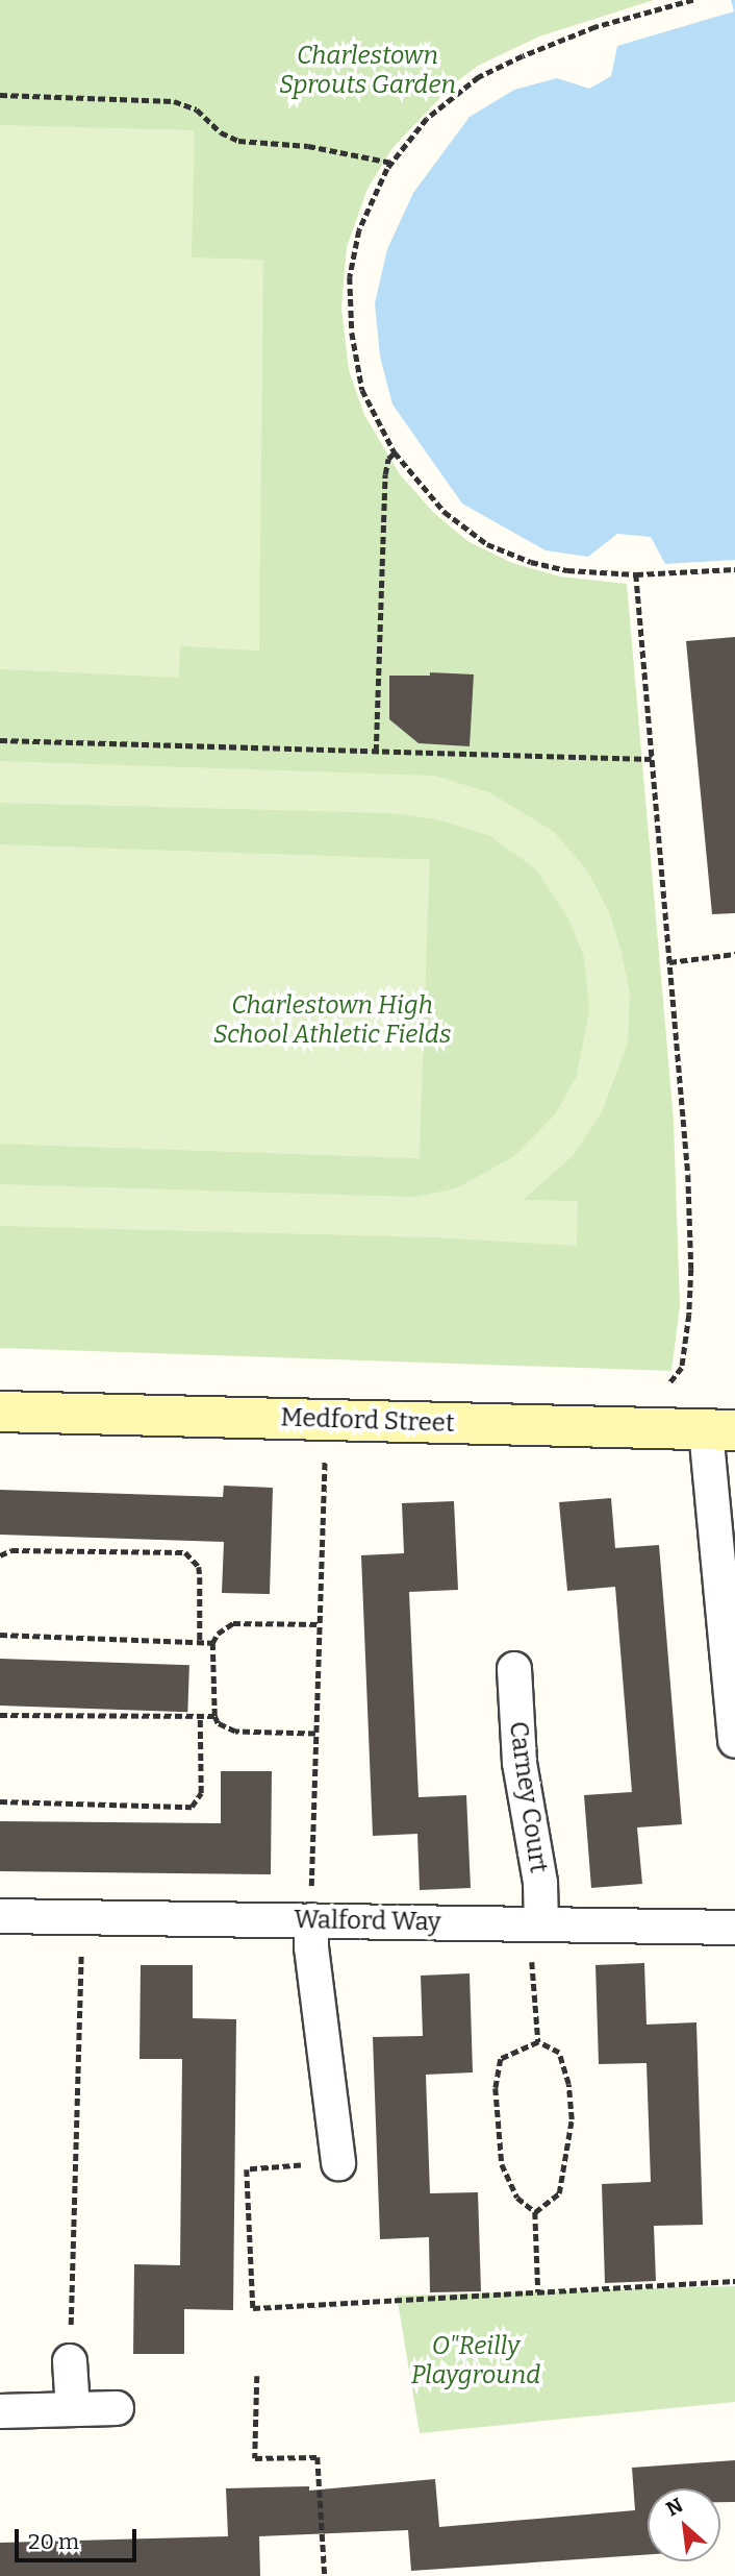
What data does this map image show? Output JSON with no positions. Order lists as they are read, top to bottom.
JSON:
{
  "streets": {
    "main road": ["Medford Street"],
    "street": ["Carney Court", "Walford Way"]
  },
  "crossings": [
    ["Carney Court", "Walford Way"]
  ],
  "parks": ["Charlestown Sprouts Garden", "Charlestown High School Athletic Fields", "O\"Reilly Playground"],
  "scale_bar": "20 m",
  "north": "top left"
}
